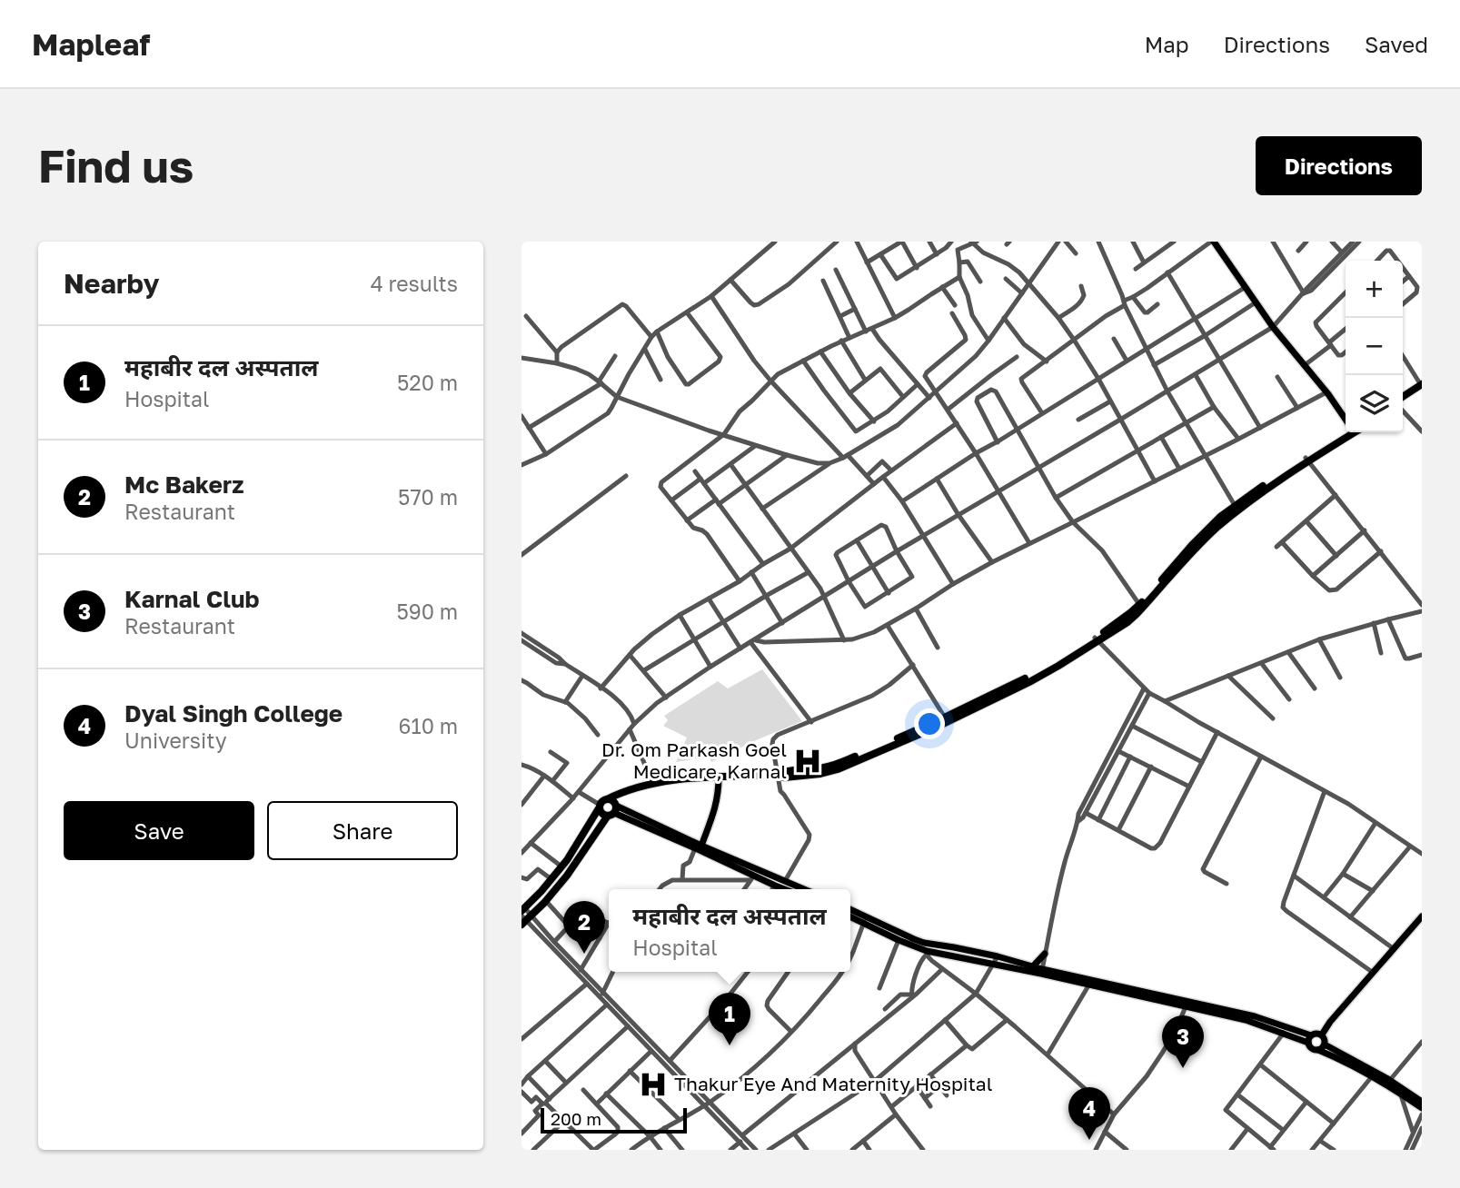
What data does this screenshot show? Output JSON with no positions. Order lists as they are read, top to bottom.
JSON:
{
  "places": {
    "hospital": ["Dr. Om Parkash Goel Medicare, Karnal", "Thakur Eye And Maternity Hospital"]
  },
  "scale_bar": "200 m",
  "page": {
    "header": "Mapleaf",
    "nav": ["Map", "Directions", "Saved"],
    "buttons": [
      "Directions",
      ["Save", "Share"]
    ],
    "title": "Find us",
    "heading": ["Nearby", "4 results"],
    "map_buttons": ["+", "−"],
    "list": [
      {
        "mark": "1",
        "name": "महाबीर दल अस्पताल",
        "note": "Hospital",
        "value": "520 m"
      },
      {
        "mark": "2",
        "name": "Mc Bakerz",
        "note": "Restaurant",
        "value": "570 m"
      },
      {
        "mark": "3",
        "name": "Karnal Club",
        "note": "Restaurant",
        "value": "590 m"
      },
      {
        "mark": "4",
        "name": "Dyal Singh College",
        "note": "University",
        "value": "610 m"
      }
    ],
    "popup": ["महाबीर दल अस्पताल", "Hospital"],
    "pins": [
      "2",
      "1",
      "3",
      "4"
    ],
    "scale": "200 m"
  }
}
